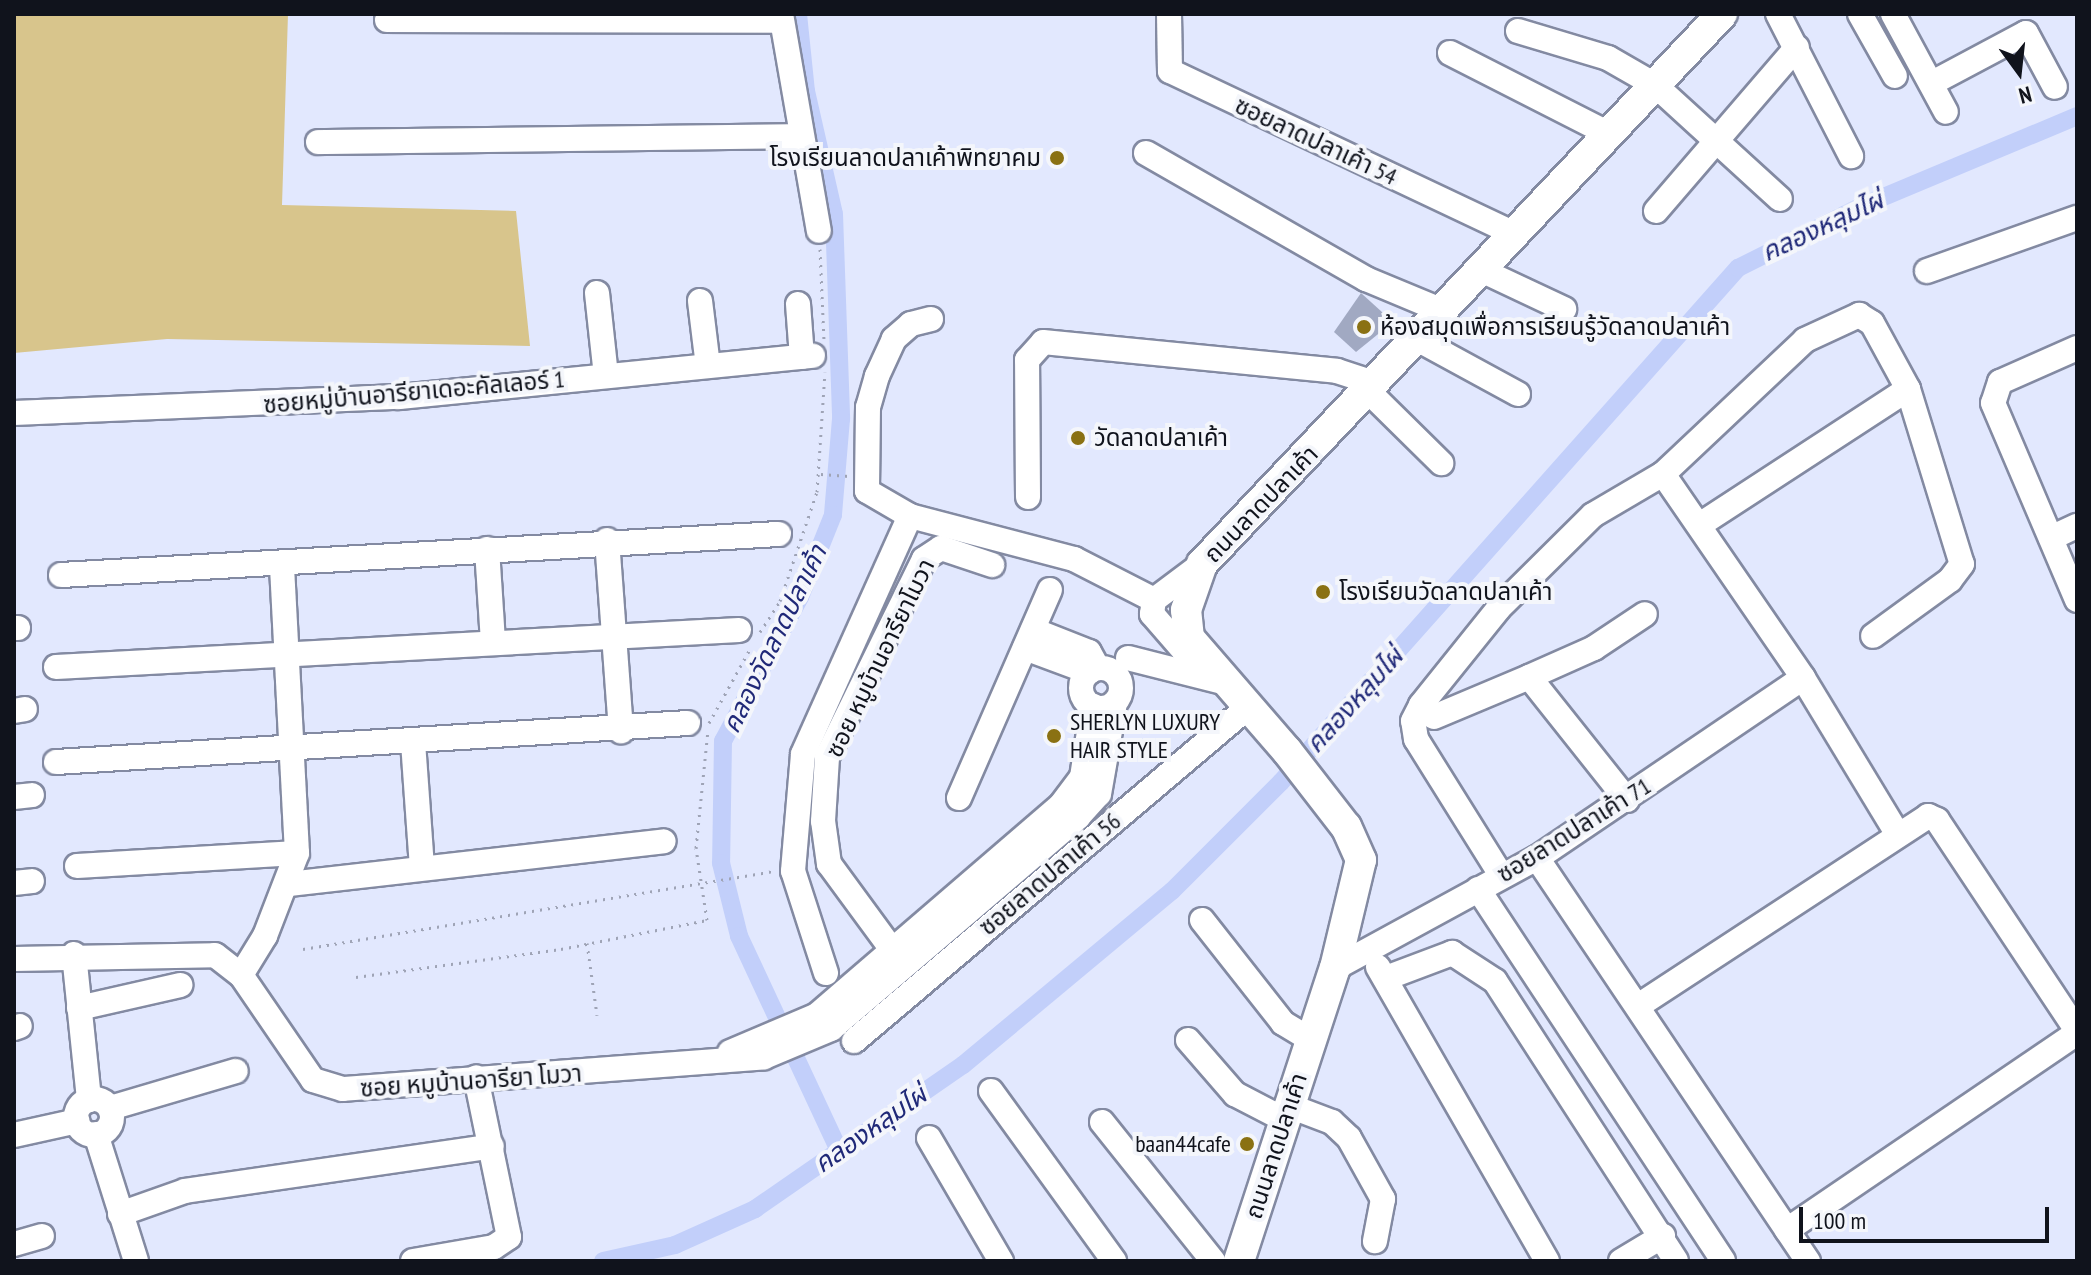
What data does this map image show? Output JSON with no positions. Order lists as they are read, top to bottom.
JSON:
{
  "streets": {
    "main road": ["ถนนลาดปลาเค้า"],
    "street": [
      "ซอยลาดปลาเค้า 54",
      "ซอยหมู่บ้านอารียาเดอะคัลเลอร์ 1",
      "ซอย หมูบ้านอารียาโมวา",
      "ซอยลาดปลาเค้า 71",
      "ซอยลาดปลาเค้า 56",
      "ซอย หมูบ้านอารียา โมวา"
    ]
  },
  "crossings": [
    ["ซอยลาดปลาเค้า 54", "ถนนลาดปลาเค้า"],
    ["ถนนลาดปลาเค้า", "ซอยลาดปลาเค้า 71"],
    ["ถนนลาดปลาเค้า", "ซอยลาดปลาเค้า 56"]
  ],
  "water": ["คลองหลุมไผ่", "คลองวัดลาดปลาเค้า"],
  "places": [
    "โรงเรียนลาดปลาเค้าพิทยาคม",
    "ห้องสมุดเพื่อการเรียนรู้วัดลาดปลาเค้า",
    "วัดลาดปลาเค้า",
    "โรงเรียนวัดลาดปลาเค้า",
    "SHERLYN LUXURY HAIR STYLE",
    "baan44cafe"
  ],
  "scale_bar": "100 m",
  "north": "bottom"
}
